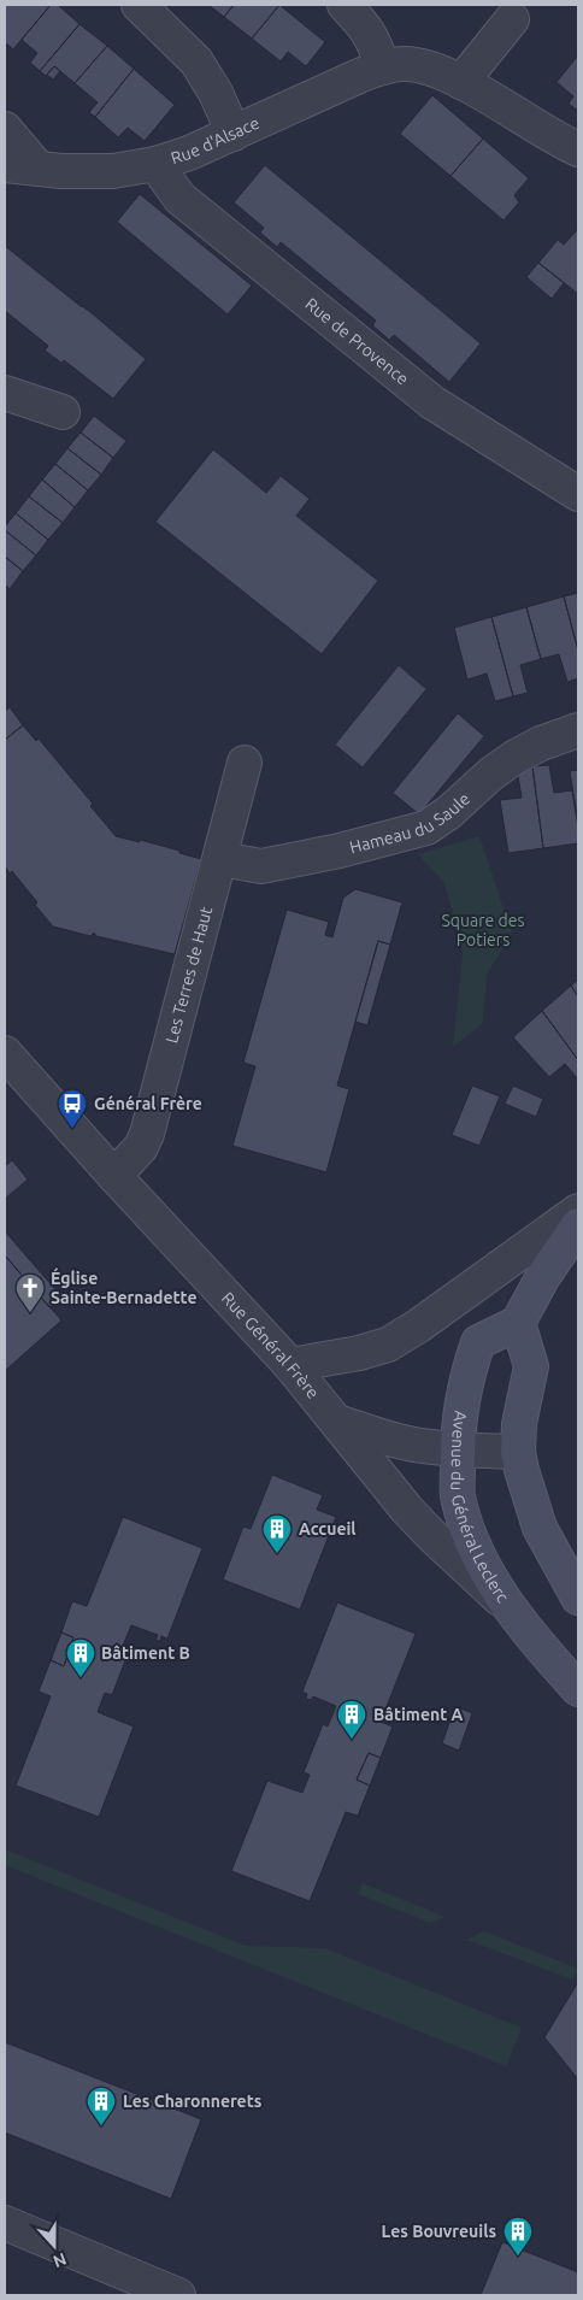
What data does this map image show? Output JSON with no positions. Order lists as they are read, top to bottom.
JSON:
{
  "streets": {
    "main road": ["Avenue du Général Leclerc"],
    "street": [
      "Rue d'Alsace",
      "Rue de Provence",
      "Hameau du Saule",
      "Les Terres de Haut",
      "Rue Général Frère"
    ]
  },
  "crossings": [
    ["Rue d'Alsace", "Rue de Provence"],
    ["Hameau du Saule", "Les Terres de Haut"],
    ["Les Terres de Haut", "Rue Général Frère"],
    ["Rue Général Frère", "Avenue du Général Leclerc"]
  ],
  "parks": ["Square des Potiers"],
  "places": {
    "bus stop": ["Général Frère"],
    "church": ["Église Sainte-Bernadette"],
    "building": [
      "Accueil",
      "Bâtiment B",
      "Bâtiment A",
      "Les Charonnerets",
      "Les Bouvreuils"
    ]
  },
  "north": "bottom"
}
